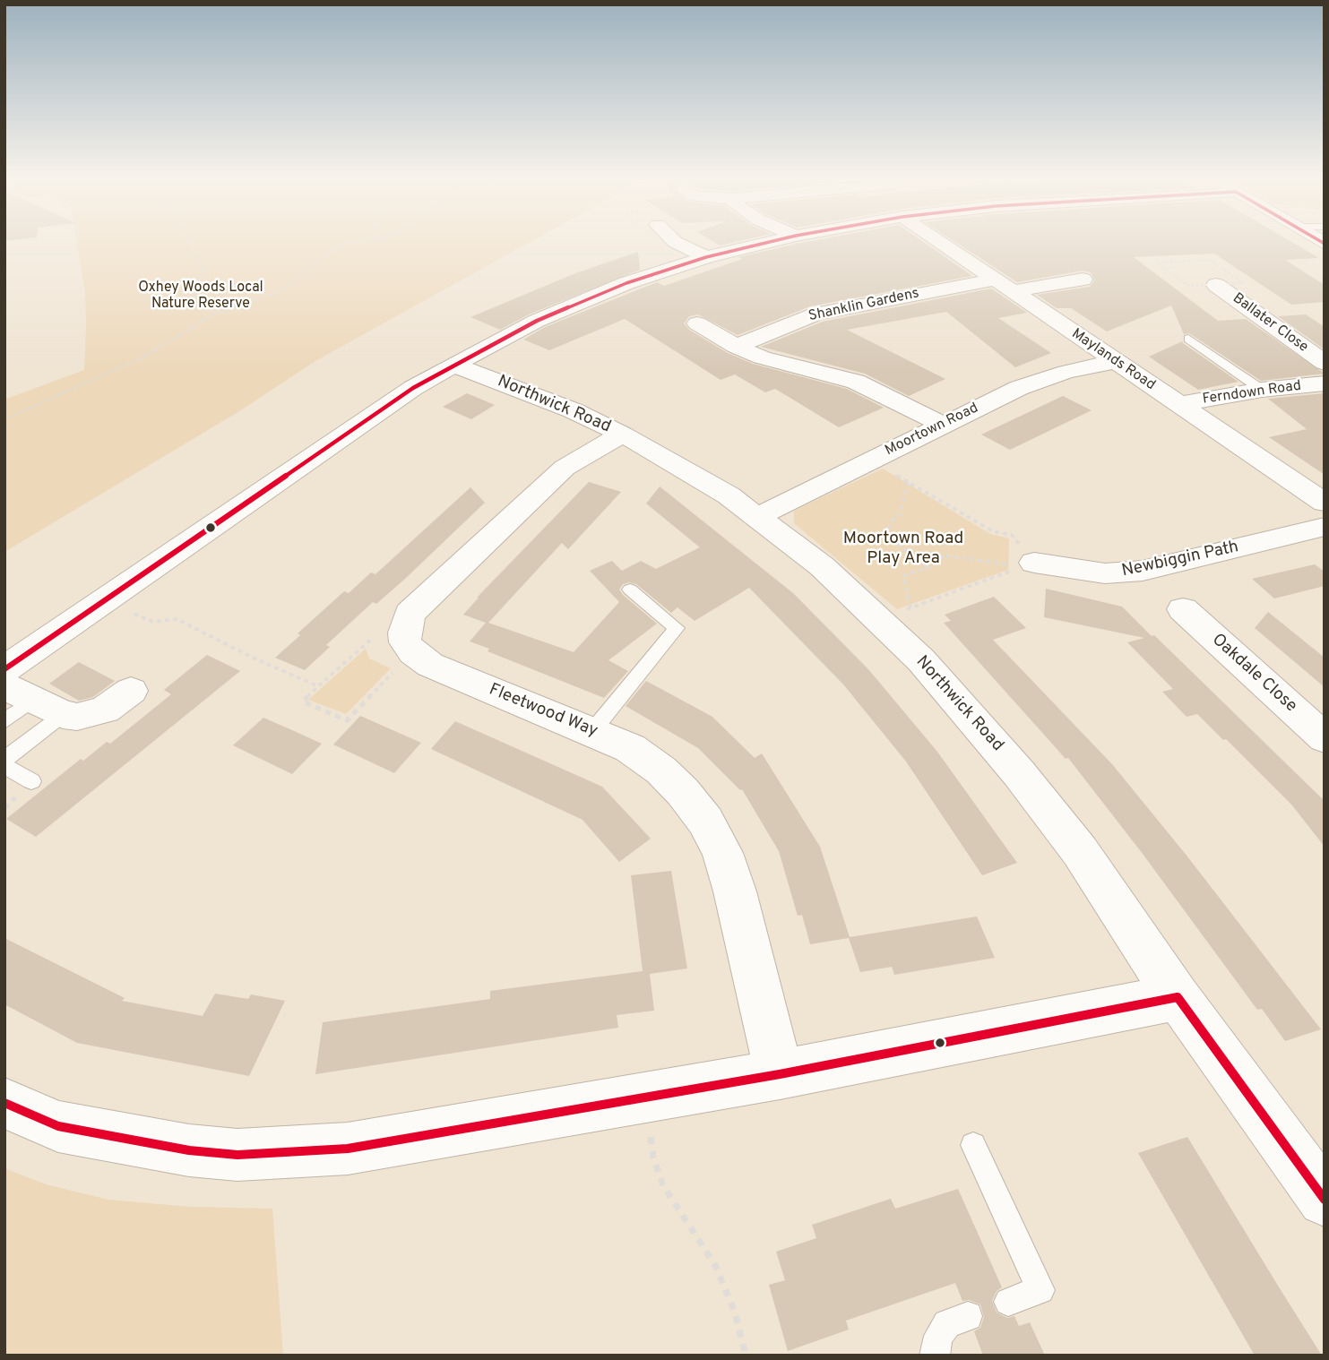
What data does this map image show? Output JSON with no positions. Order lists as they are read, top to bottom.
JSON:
{
  "streets": {
    "street": [
      "Shanklin Gardens",
      "Ballater Close",
      "Maylands Road",
      "Ferndown Road",
      "Northwick Road",
      "Moortown Road",
      "Newbiggin Path",
      "Oakdale Close",
      "Fleetwood Way"
    ]
  },
  "crossings": [
    ["Shanklin Gardens", "Maylands Road"],
    ["Maylands Road", "Ferndown Road"],
    ["Maylands Road", "Moortown Road"],
    ["Northwick Road", "Moortown Road"]
  ],
  "parks": ["Oxhey Woods Local Nature Reserve", "Moortown Road Play Area"]
}
